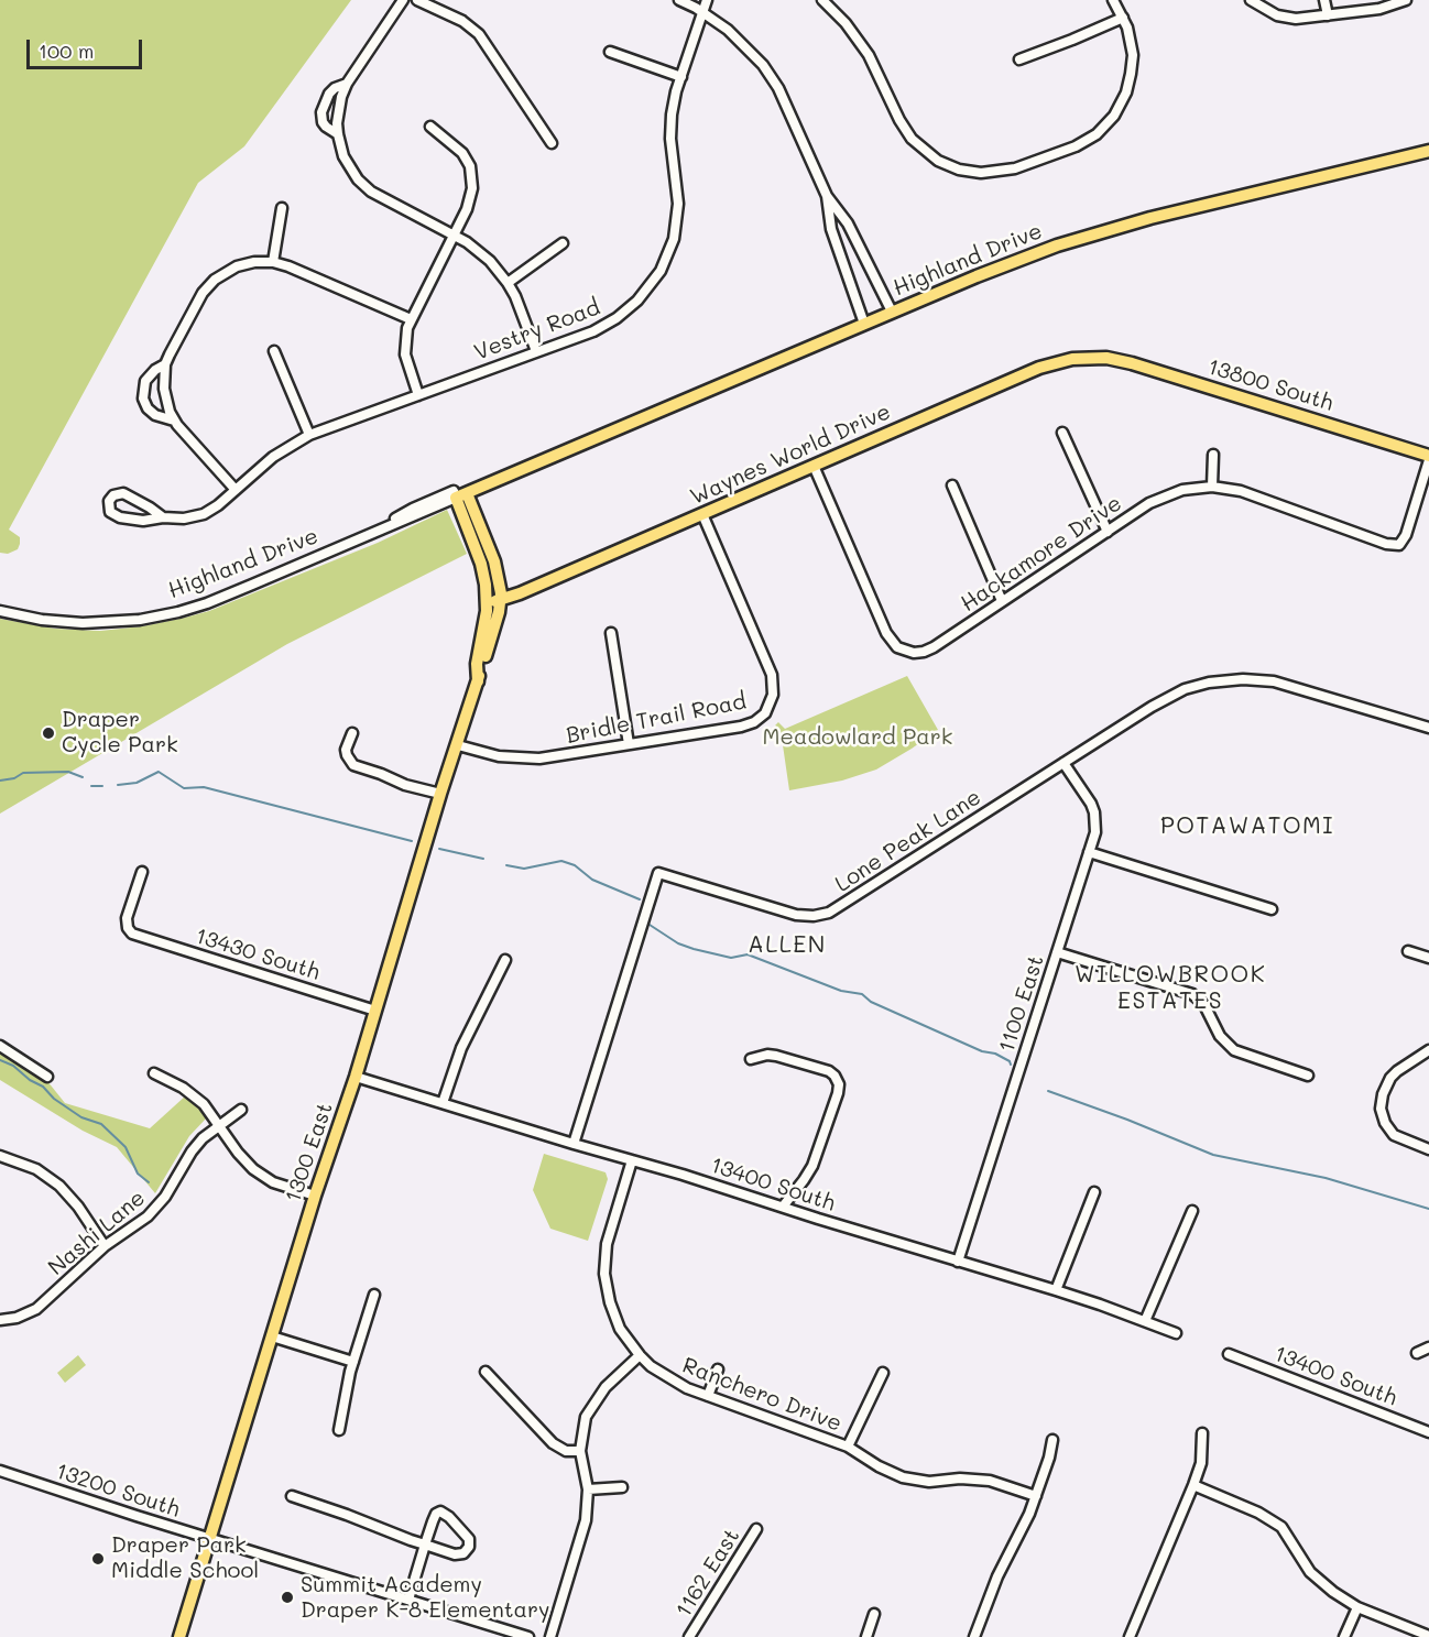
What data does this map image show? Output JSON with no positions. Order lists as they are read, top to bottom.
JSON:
{
  "streets": {
    "main road": [
      "Highland Drive",
      "13800 South",
      "Waynes World Drive",
      "1300 East"
    ],
    "street": [
      "Vestry Road",
      "Hackamore Drive",
      "Bridle Trail Road",
      "Lone Peak Lane",
      "13430 South",
      "1100 East",
      "13400 South",
      "Nashi Lane",
      "Ranchero Drive",
      "13200 South",
      "1162 East"
    ]
  },
  "crossings": [
    ["Highland Drive", "1300 East"],
    ["13800 South", "Waynes World Drive"],
    ["13800 South", "Hackamore Drive"],
    ["Waynes World Drive", "Hackamore Drive"],
    ["Waynes World Drive", "Bridle Trail Road"],
    ["Waynes World Drive", "1300 East"],
    ["Bridle Trail Road", "1300 East"],
    ["Lone Peak Lane", "1100 East"],
    ["Lone Peak Lane", "13400 South"],
    ["13430 South", "1300 East"],
    ["1100 East", "13400 South"],
    ["1300 East", "13400 South"],
    ["1300 East", "13200 South"],
    ["13400 South", "Ranchero Drive"]
  ],
  "districts": ["POTAWATOMI", "ALLEN", "WILLOWBROOK ESTATES"],
  "parks": ["Meadowlard Park"],
  "places": ["Draper Cycle Park", "Draper Park Middle School", "Summit Academy Draper K-8 Elementary"],
  "scale_bar": "100 m"
}
